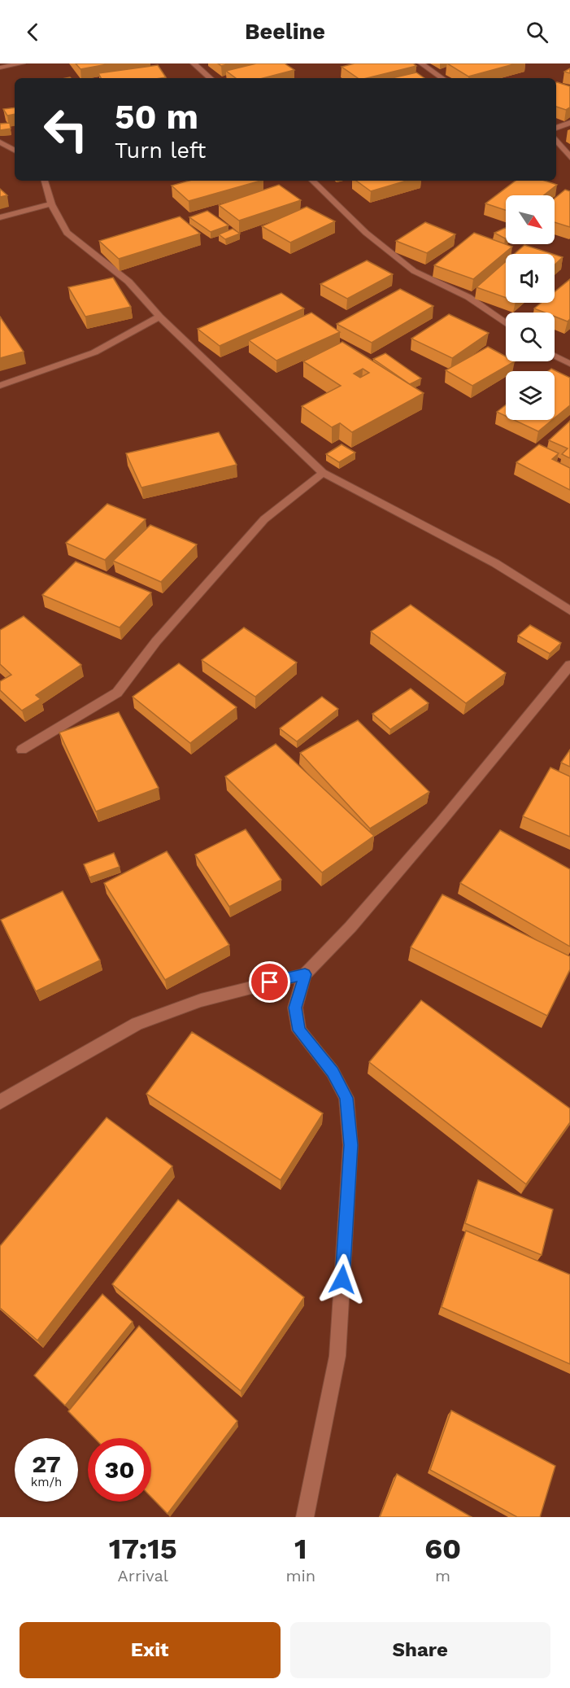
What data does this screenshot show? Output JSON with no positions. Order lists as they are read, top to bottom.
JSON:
{
  "north": "bottom right",
  "page": {
    "header": "Beeline",
    "turn": ["50 m", "Turn left"],
    "speed": "27 km/h",
    "limit": "30",
    "eta": [
      "17:15",
      "Arrival",
      "1",
      "min",
      "60",
      "m"
    ],
    "buttons": ["Exit", "Share"]
  }
}
